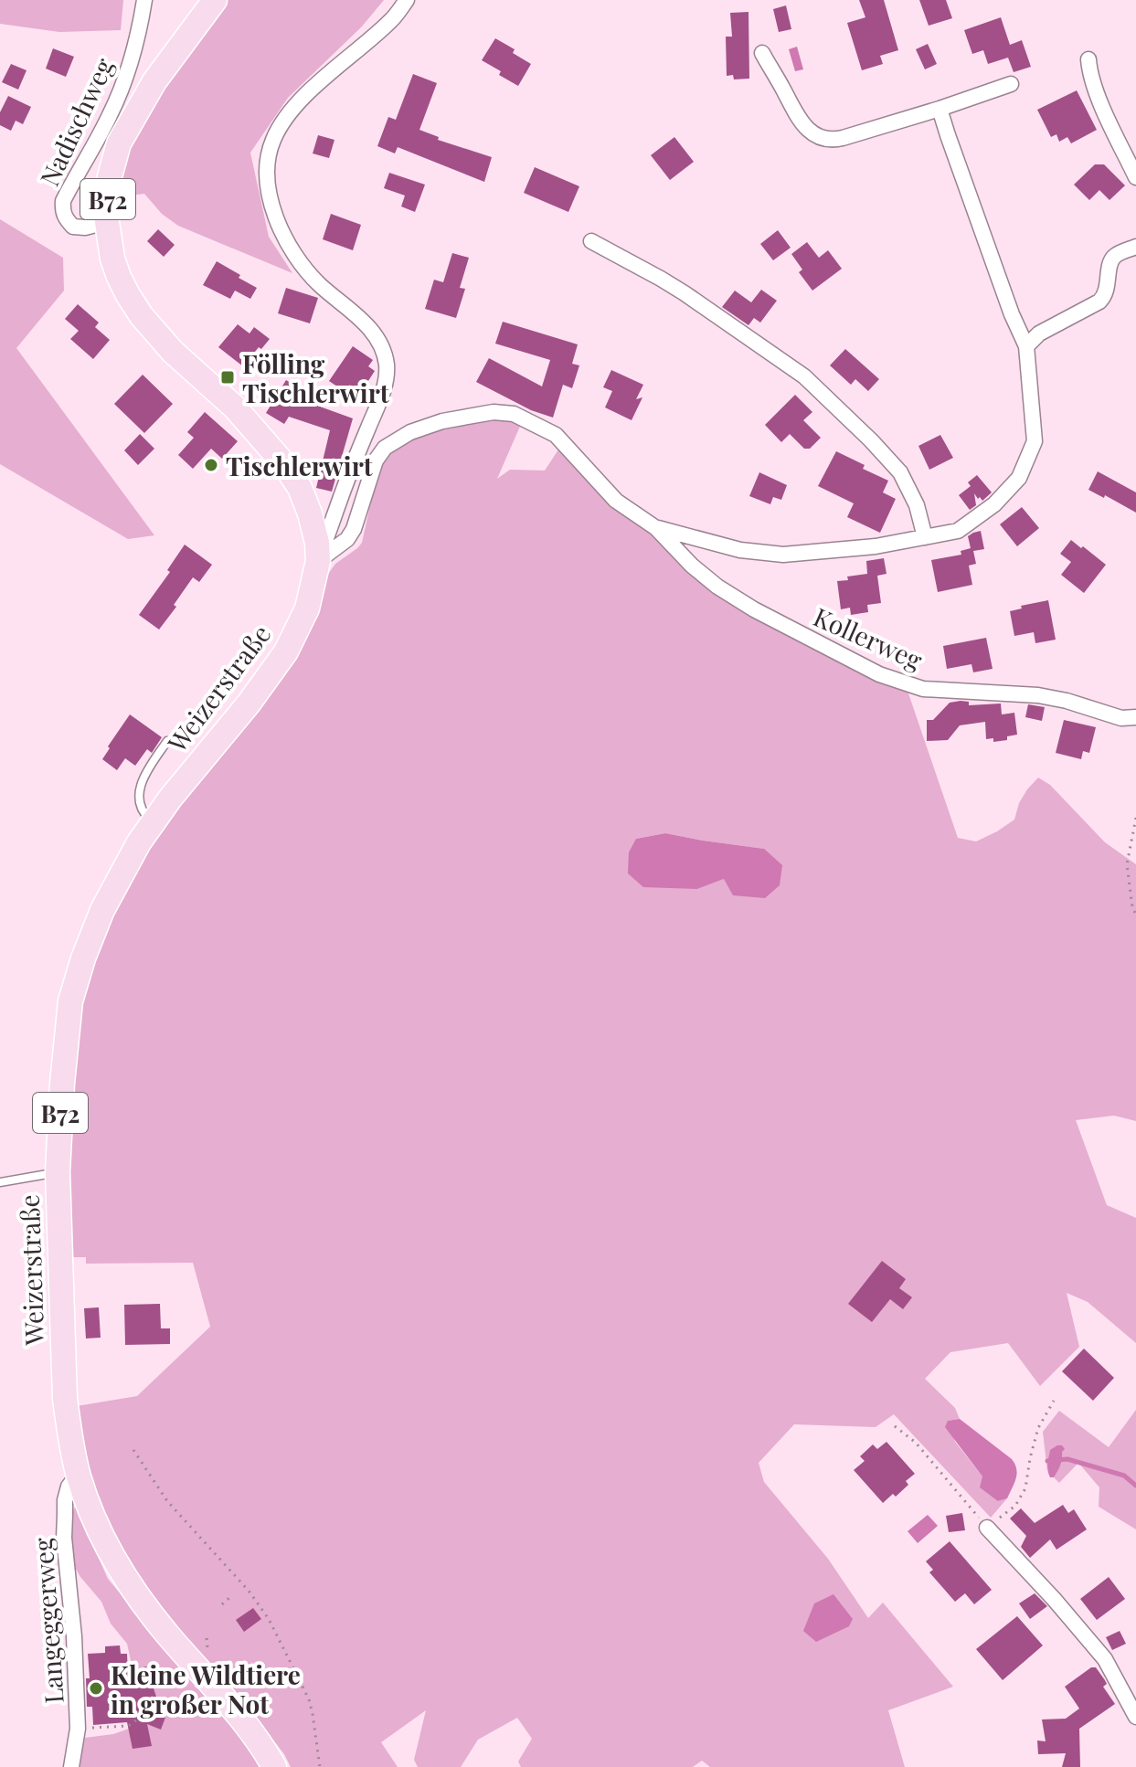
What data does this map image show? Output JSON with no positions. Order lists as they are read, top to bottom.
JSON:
{
  "streets": {
    "main road": ["B72", "Weizerstraße"],
    "street": ["Nadischweg", "Kollerweg", "Langeggerweg"]
  },
  "crossings": [
    ["Nadischweg", "Weizerstraße"],
    ["B72", "Weizerstraße"],
    ["B72", "Langeggerweg"],
    ["Kollerweg", "Weizerstraße"],
    ["Weizerstraße", "Langeggerweg"]
  ],
  "places": {
    "transit": ["Fölling Tischlerwirt"],
    "other": ["Tischlerwirt", "Kleine Wildtiere in großer Not"]
  }
}
